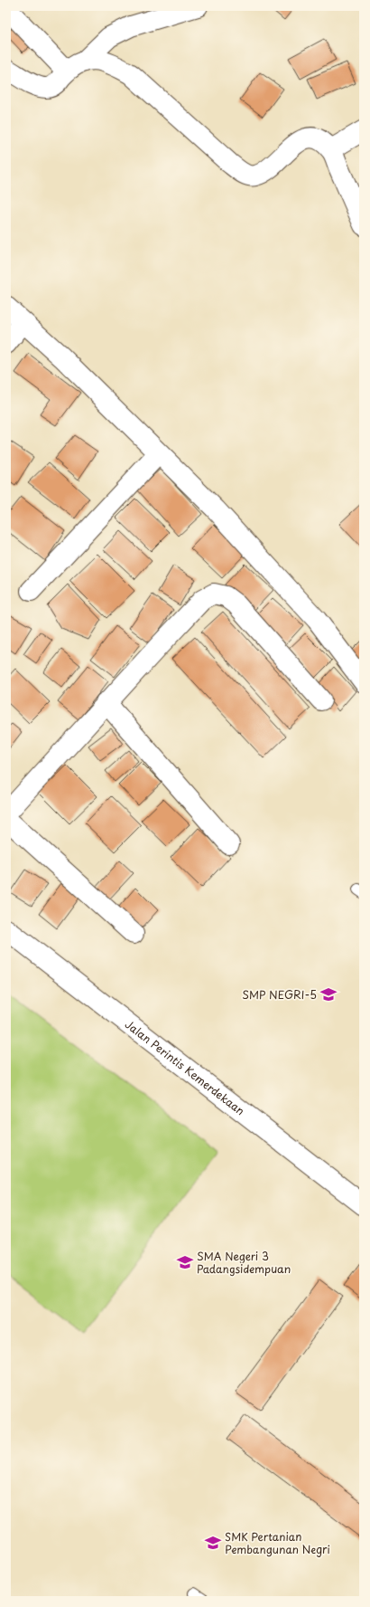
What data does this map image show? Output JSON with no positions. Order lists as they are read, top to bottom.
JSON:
{
  "streets": {
    "street": ["Jalan Perintis Kemerdekaan"]
  },
  "places": {
    "school or university": ["SMP NEGRI-5", "SMA Negeri 3 Padangsidempuan", "SMK Pertanian Pembangunan Negri"]
  }
}
